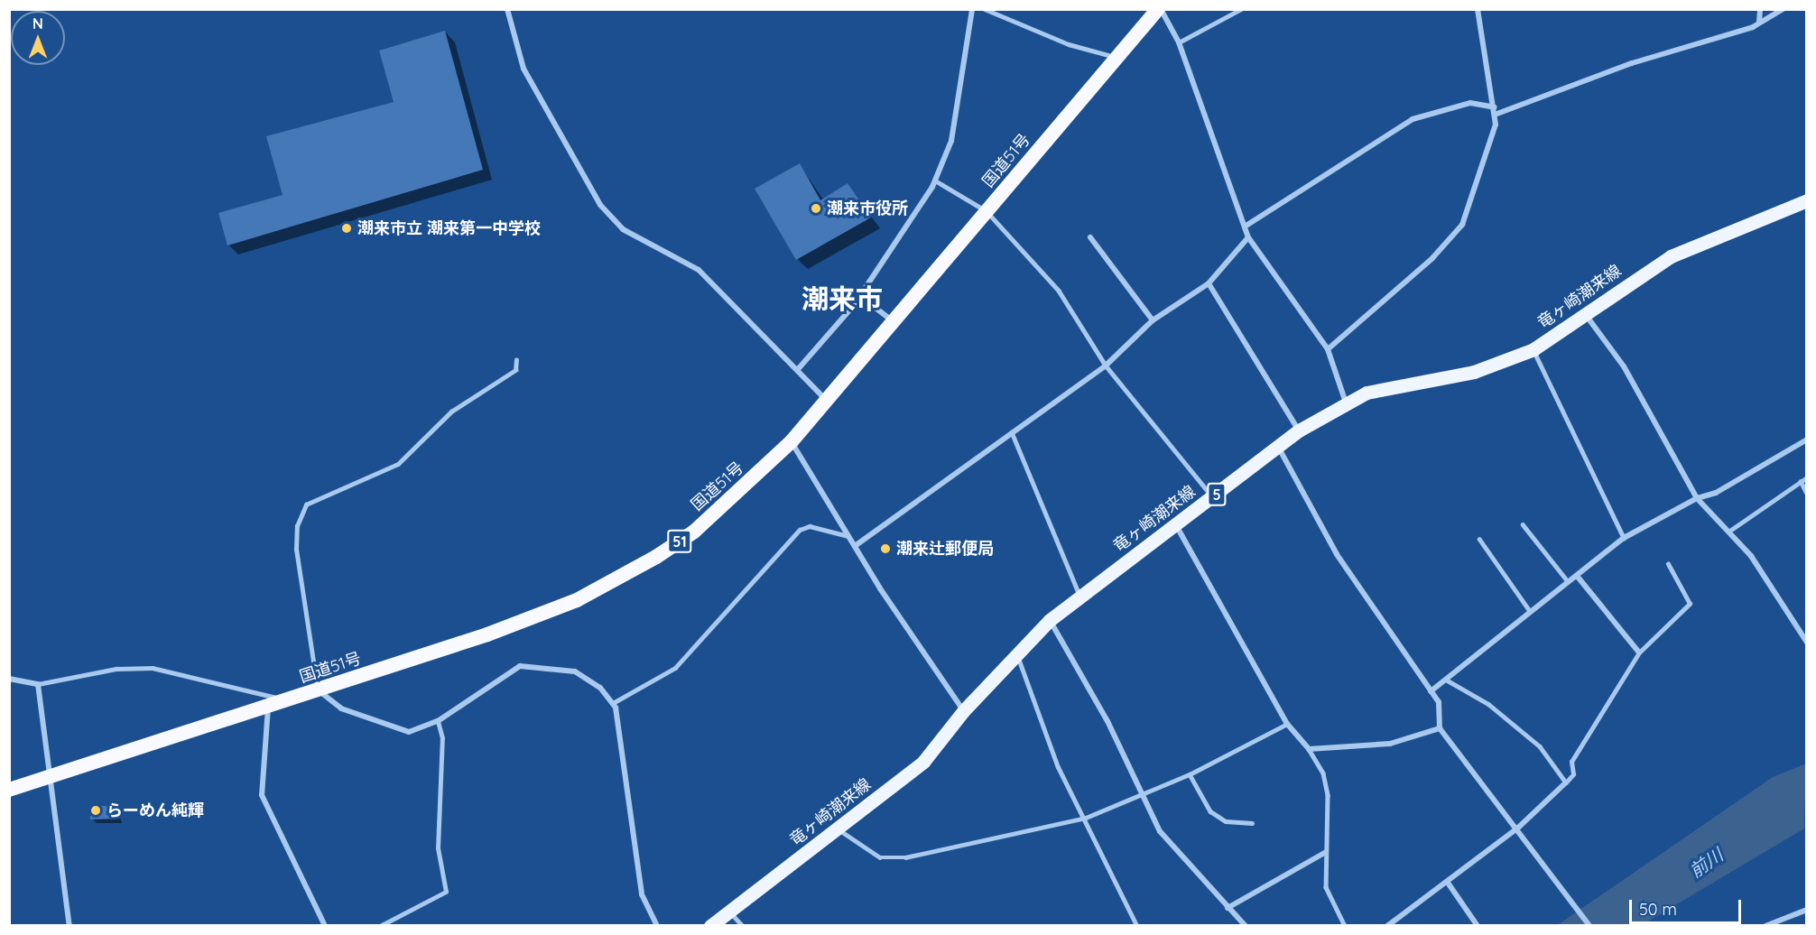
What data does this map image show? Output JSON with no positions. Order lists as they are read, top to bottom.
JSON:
{
  "streets": {
    "highway": ["国道51号", "51"],
    "main road": ["竜ヶ崎潮来線", "5"]
  },
  "districts": ["潮来市"],
  "water": ["前川"],
  "places": [
    "潮来市役所",
    "潮来市立 潮来第一中学校",
    "潮来辻郵便局",
    "らーめん純輝"
  ],
  "scale_bar": "50 m",
  "north": "top"
}
